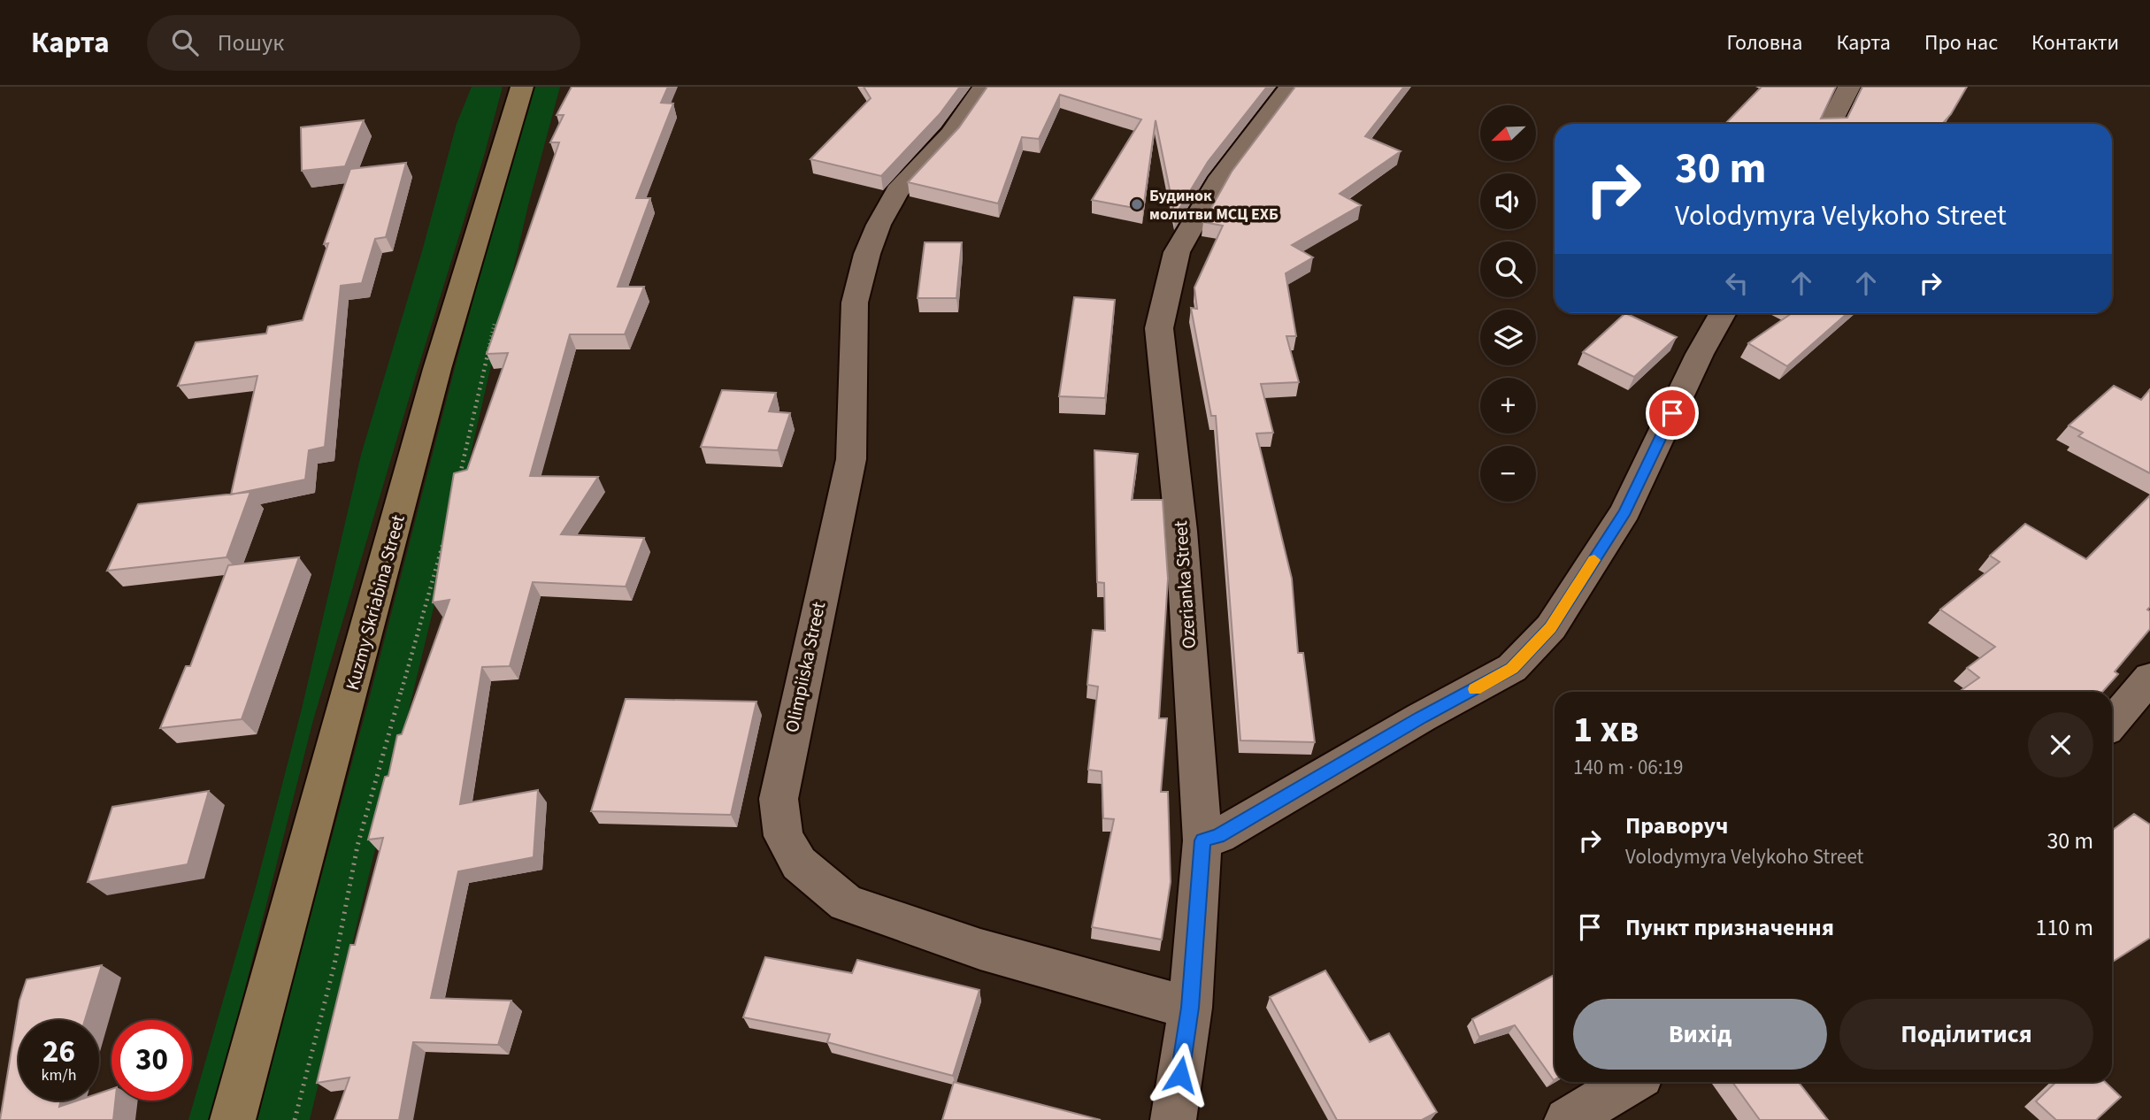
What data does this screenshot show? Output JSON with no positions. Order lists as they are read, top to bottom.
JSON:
{
  "streets": {
    "main road": ["Kuzmy Skriabina Street"],
    "street": ["Ozerianka Street", "Olimpiiska Street"]
  },
  "crossings": [
    ["Ozerianka Street", "Olimpiiska Street"]
  ],
  "places": ["Будинок молитви МСЦ ЕХБ"],
  "north": "bottom left",
  "page": {
    "header": "Карта",
    "search": "Пошук",
    "nav": [
      "Головна",
      "Карта",
      "Про нас",
      "Контакти"
    ],
    "map_buttons": ["+", "−"],
    "turn": ["30 m", "Volodymyra Velykoho Street"],
    "heading": ["1 хв", "140 m · 06:19"],
    "list": [
      {
        "name": "Праворуч",
        "note": "Volodymyra Velykoho Street",
        "value": "30 m"
      },
      {
        "name": "Пункт призначення",
        "value": "110 m"
      }
    ],
    "buttons": ["Вихід", "Поділитися"],
    "speed": "26 km/h",
    "limit": "30"
  }
}
